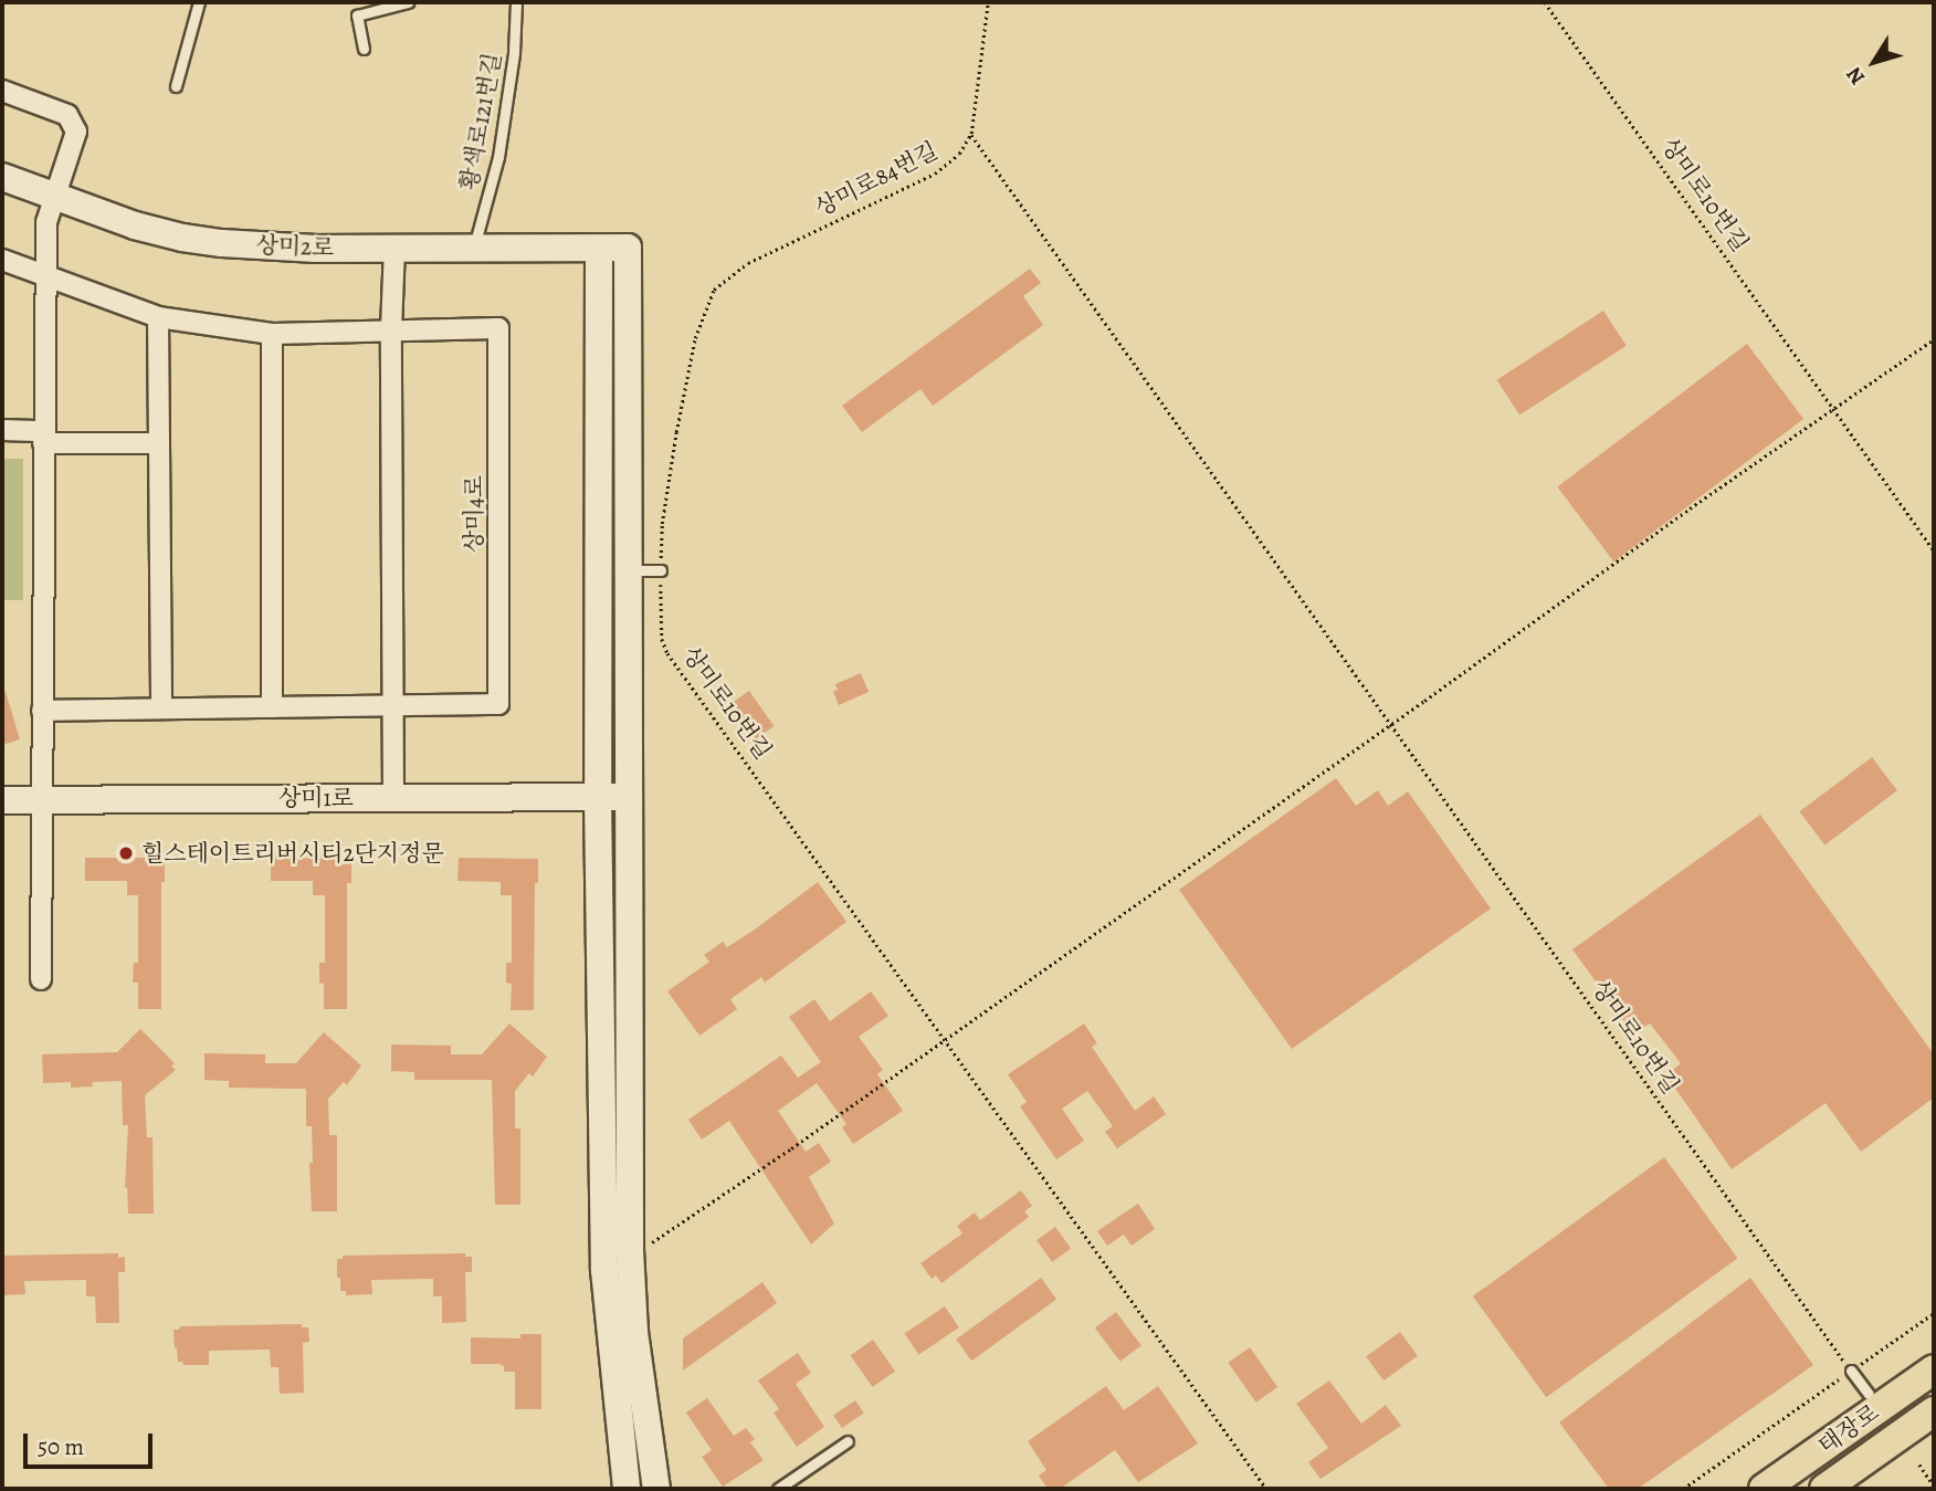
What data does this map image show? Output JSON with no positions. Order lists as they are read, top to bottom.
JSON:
{
  "streets": {
    "main road": ["태장로"],
    "street": ["상미2로", "상미4로", "상미1로"],
    "lane": ["황색로121번길"],
    "path": ["상미로84번길", "상미로10번길"]
  },
  "crossings": [
    ["황색로121번길", "상미2로"],
    ["상미로84번길", "상미로10번길"]
  ],
  "places": ["힐스테이트리버시티2단지정문"],
  "scale_bar": "50 m",
  "north": "bottom left"
}
